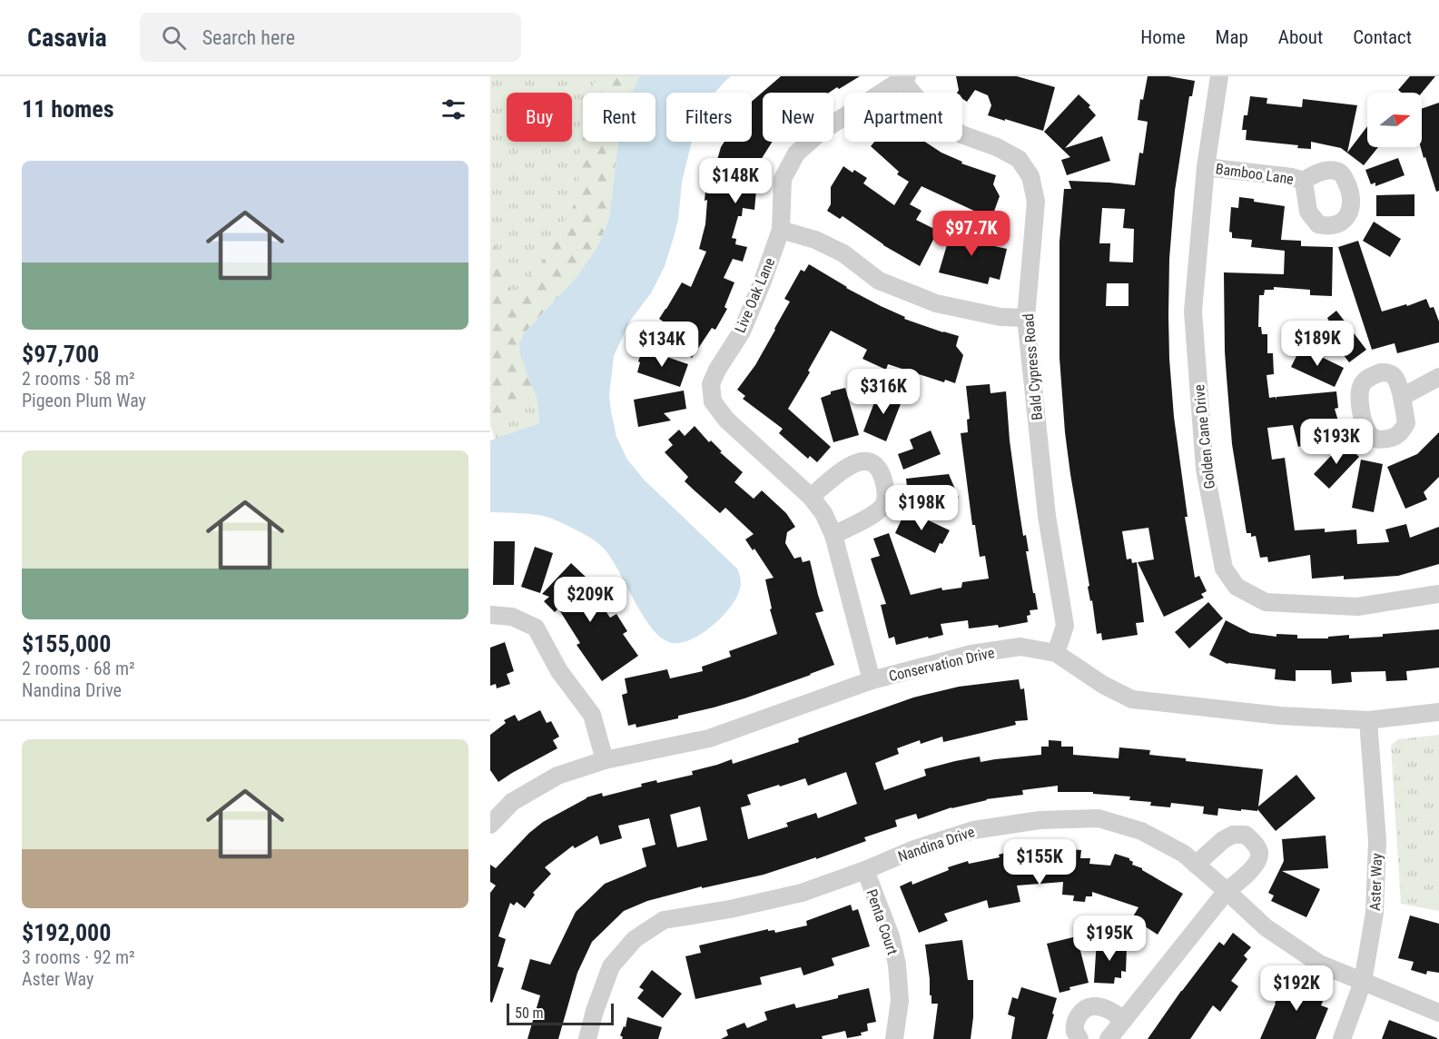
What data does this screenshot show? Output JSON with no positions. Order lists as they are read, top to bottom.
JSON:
{
  "streets": {
    "street": [
      "Bamboo Lane",
      "Live Oak Lane",
      "Bald Cypress Road",
      "Golden Cane Drive",
      "Conservation Drive",
      "Nandina Drive",
      "Aster Way",
      "Penta Court"
    ]
  },
  "crossings": [
    ["Bamboo Lane", "Golden Cane Drive"],
    ["Live Oak Lane", "Bald Cypress Road"],
    ["Live Oak Lane", "Conservation Drive"],
    ["Bald Cypress Road", "Conservation Drive"],
    ["Conservation Drive", "Aster Way"],
    ["Nandina Drive", "Aster Way"],
    ["Nandina Drive", "Penta Court"]
  ],
  "scale_bar": "50 m",
  "north": "right",
  "page": {
    "header": "Casavia",
    "search": "Search here",
    "nav": [
      "Home",
      "Map",
      "About",
      "Contact"
    ],
    "heading": "11 homes",
    "chip": [
      "Buy",
      "Rent",
      "Filters",
      "New",
      "Apartment"
    ],
    "list": [
      {
        "name": "$97,700",
        "note": "2 rooms · 58 m² · Pigeon Plum Way"
      },
      {
        "name": "$155,000",
        "note": "2 rooms · 68 m² · Nandina Drive"
      },
      {
        "name": "$192,000",
        "note": "3 rooms · 92 m² · Aster Way"
      }
    ],
    "price": [
      "$148K",
      "$97.7K",
      "$189K",
      "$134K",
      "$316K",
      "$193K",
      "$198K",
      "$209K",
      "$155K",
      "$195K",
      "$192K"
    ],
    "scale": "50 m"
  }
}
